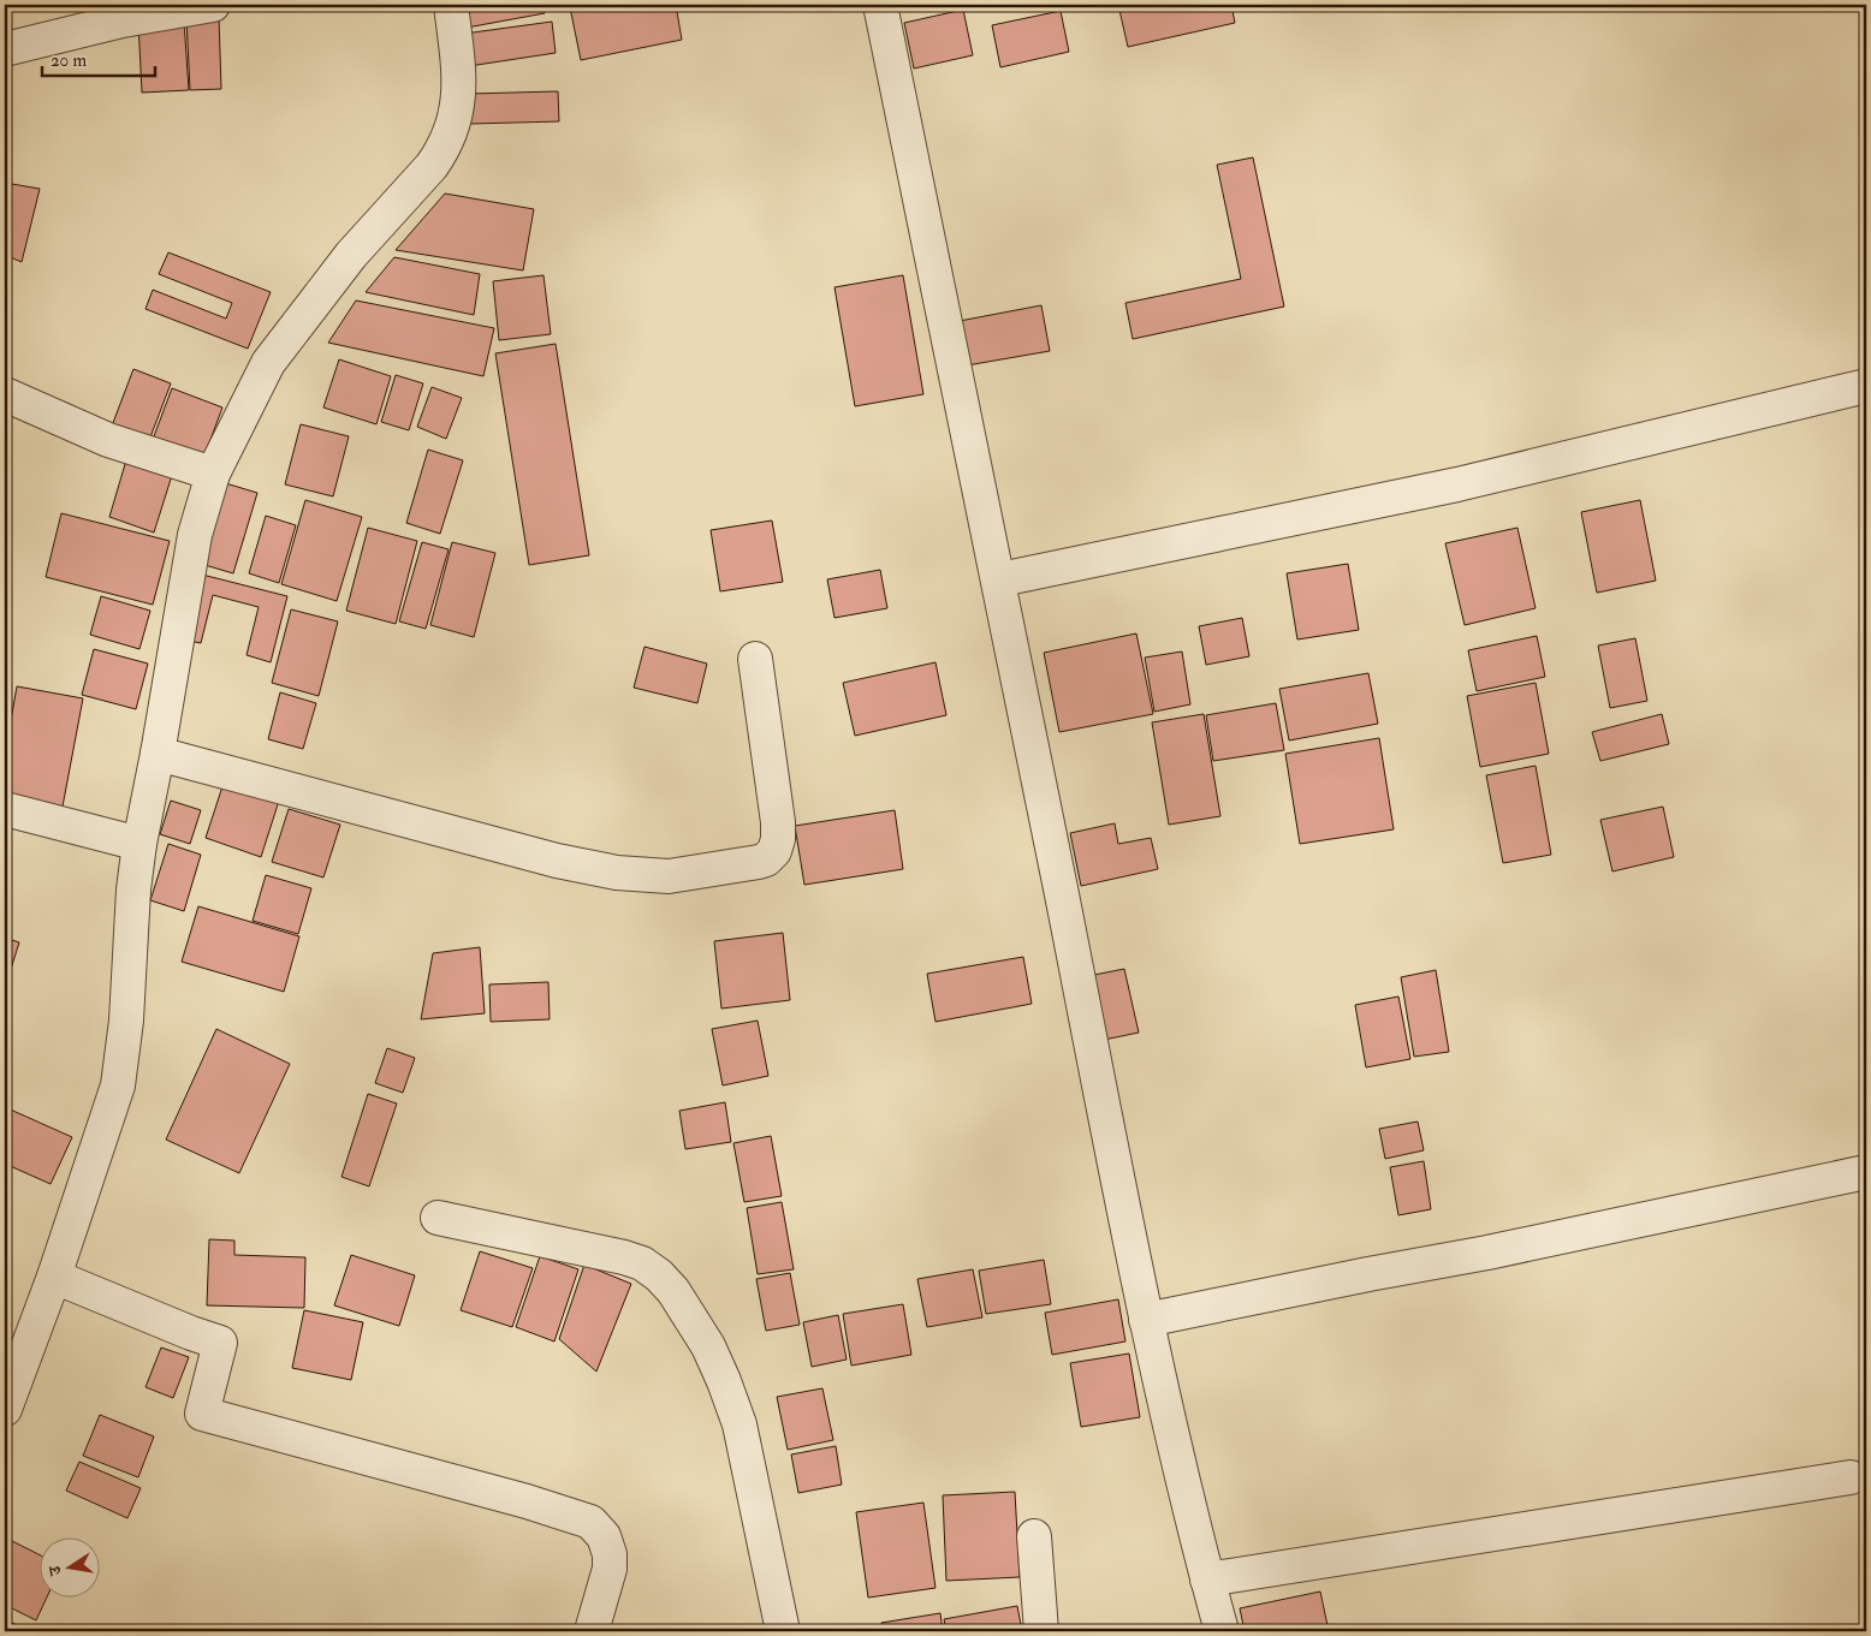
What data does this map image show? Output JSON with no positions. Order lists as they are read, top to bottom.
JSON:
{
  "scale_bar": "20 m",
  "north": "left"
}
